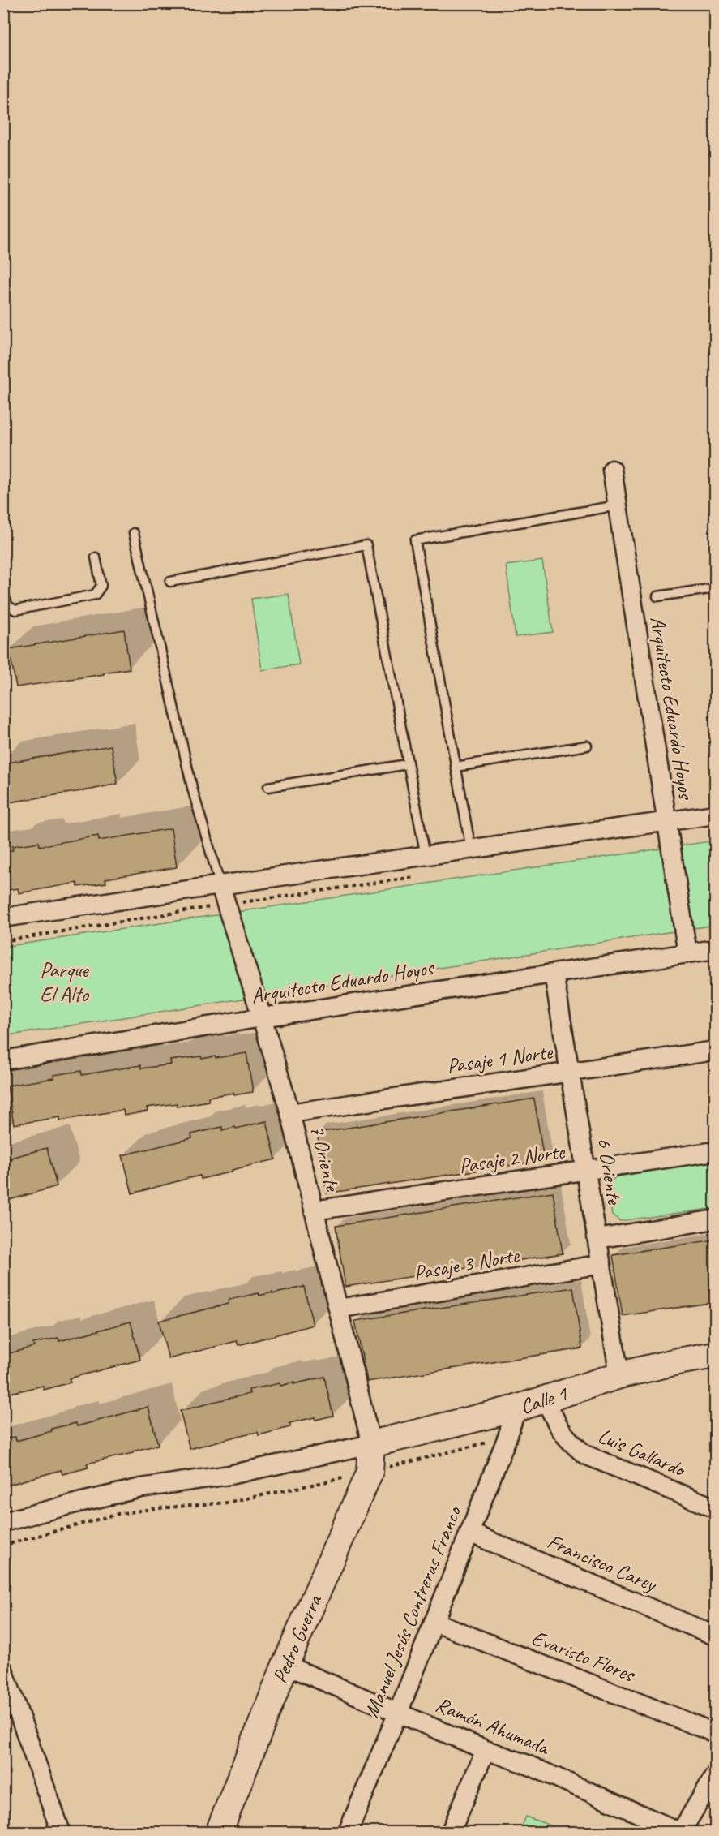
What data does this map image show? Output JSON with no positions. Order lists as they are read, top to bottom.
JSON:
{
  "streets": {
    "street": [
      "Arquitecto Eduardo Hoyos",
      "Pasaje 1 Norte",
      "7 Oriente",
      "Pasaje 2 Norte",
      "6 Oriente",
      "Pasaje 3 Norte",
      "Calle 1",
      "Luis Gallardo",
      "Francisco Carey",
      "Manuel Jesús Contreras Franco",
      "Pedro Guerra",
      "Evaristo Flores",
      "Ramón Ahumada"
    ]
  },
  "crossings": [
    ["Arquitecto Eduardo Hoyos", "7 Oriente"],
    ["Arquitecto Eduardo Hoyos", "6 Oriente"],
    ["Pasaje 1 Norte", "7 Oriente"],
    ["Pasaje 1 Norte", "6 Oriente"],
    ["7 Oriente", "Pasaje 2 Norte"],
    ["7 Oriente", "Pasaje 3 Norte"],
    ["7 Oriente", "Calle 1"],
    ["7 Oriente", "Pedro Guerra"],
    ["Pasaje 2 Norte", "6 Oriente"],
    ["6 Oriente", "Pasaje 3 Norte"],
    ["6 Oriente", "Calle 1"],
    ["Calle 1", "Luis Gallardo"],
    ["Calle 1", "Manuel Jesús Contreras Franco"],
    ["Calle 1", "Pedro Guerra"],
    ["Francisco Carey", "Manuel Jesús Contreras Franco"],
    ["Manuel Jesús Contreras Franco", "Evaristo Flores"],
    ["Manuel Jesús Contreras Franco", "Ramón Ahumada"],
    ["Pedro Guerra", "Ramón Ahumada"]
  ],
  "parks": ["Parque El Alto"]
}
